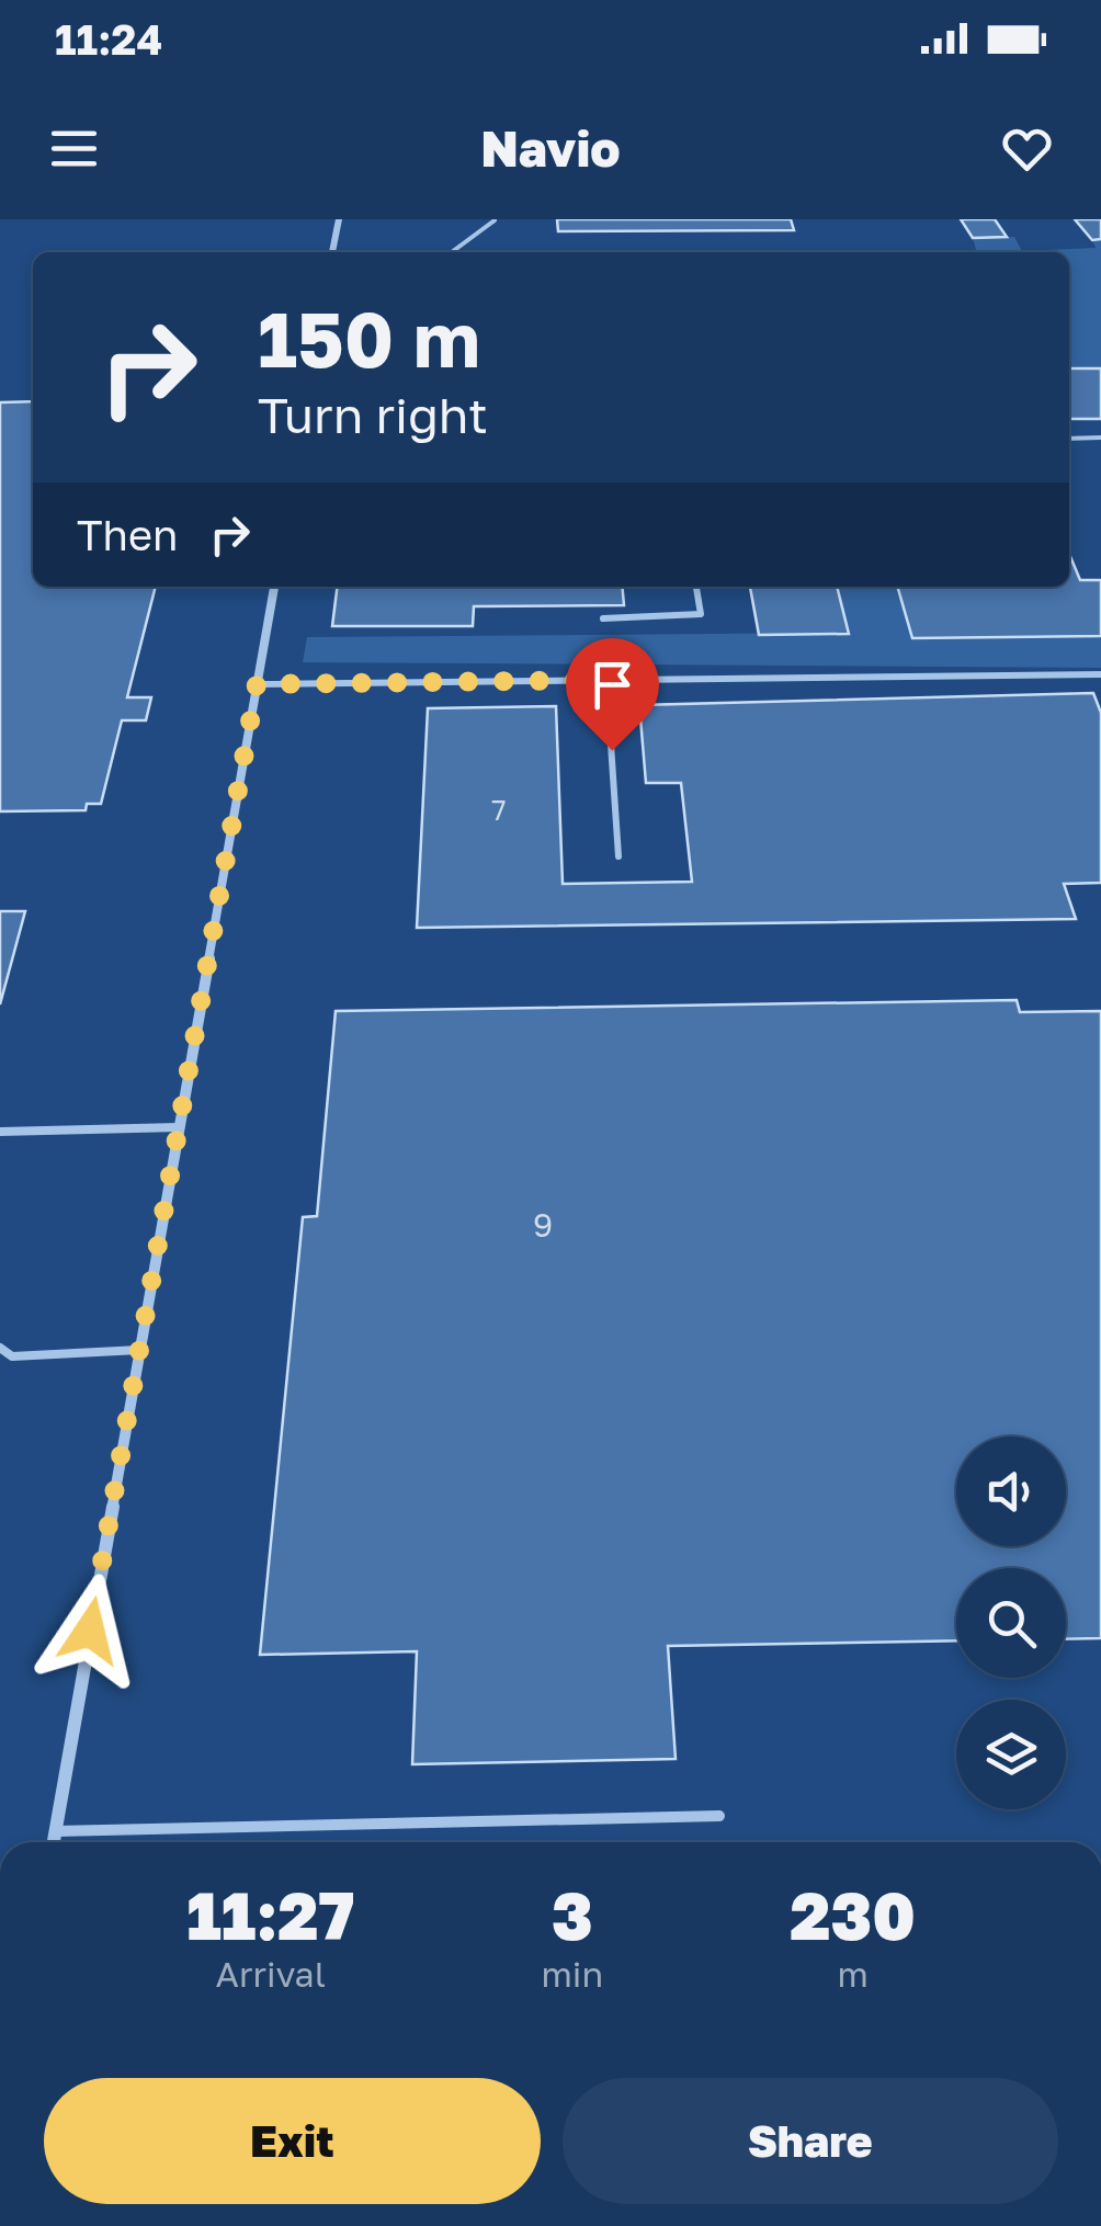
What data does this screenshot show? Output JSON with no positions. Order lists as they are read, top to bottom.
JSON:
{
  "house_numbers": ["7", "9"],
  "page": {
    "status": "11:24",
    "header": "Navio",
    "turn": ["150 m", "Turn right"],
    "then": "Then",
    "eta": [
      "11:27",
      "Arrival",
      "3",
      "min",
      "230",
      "m"
    ],
    "buttons": ["Exit", "Share"]
  }
}
